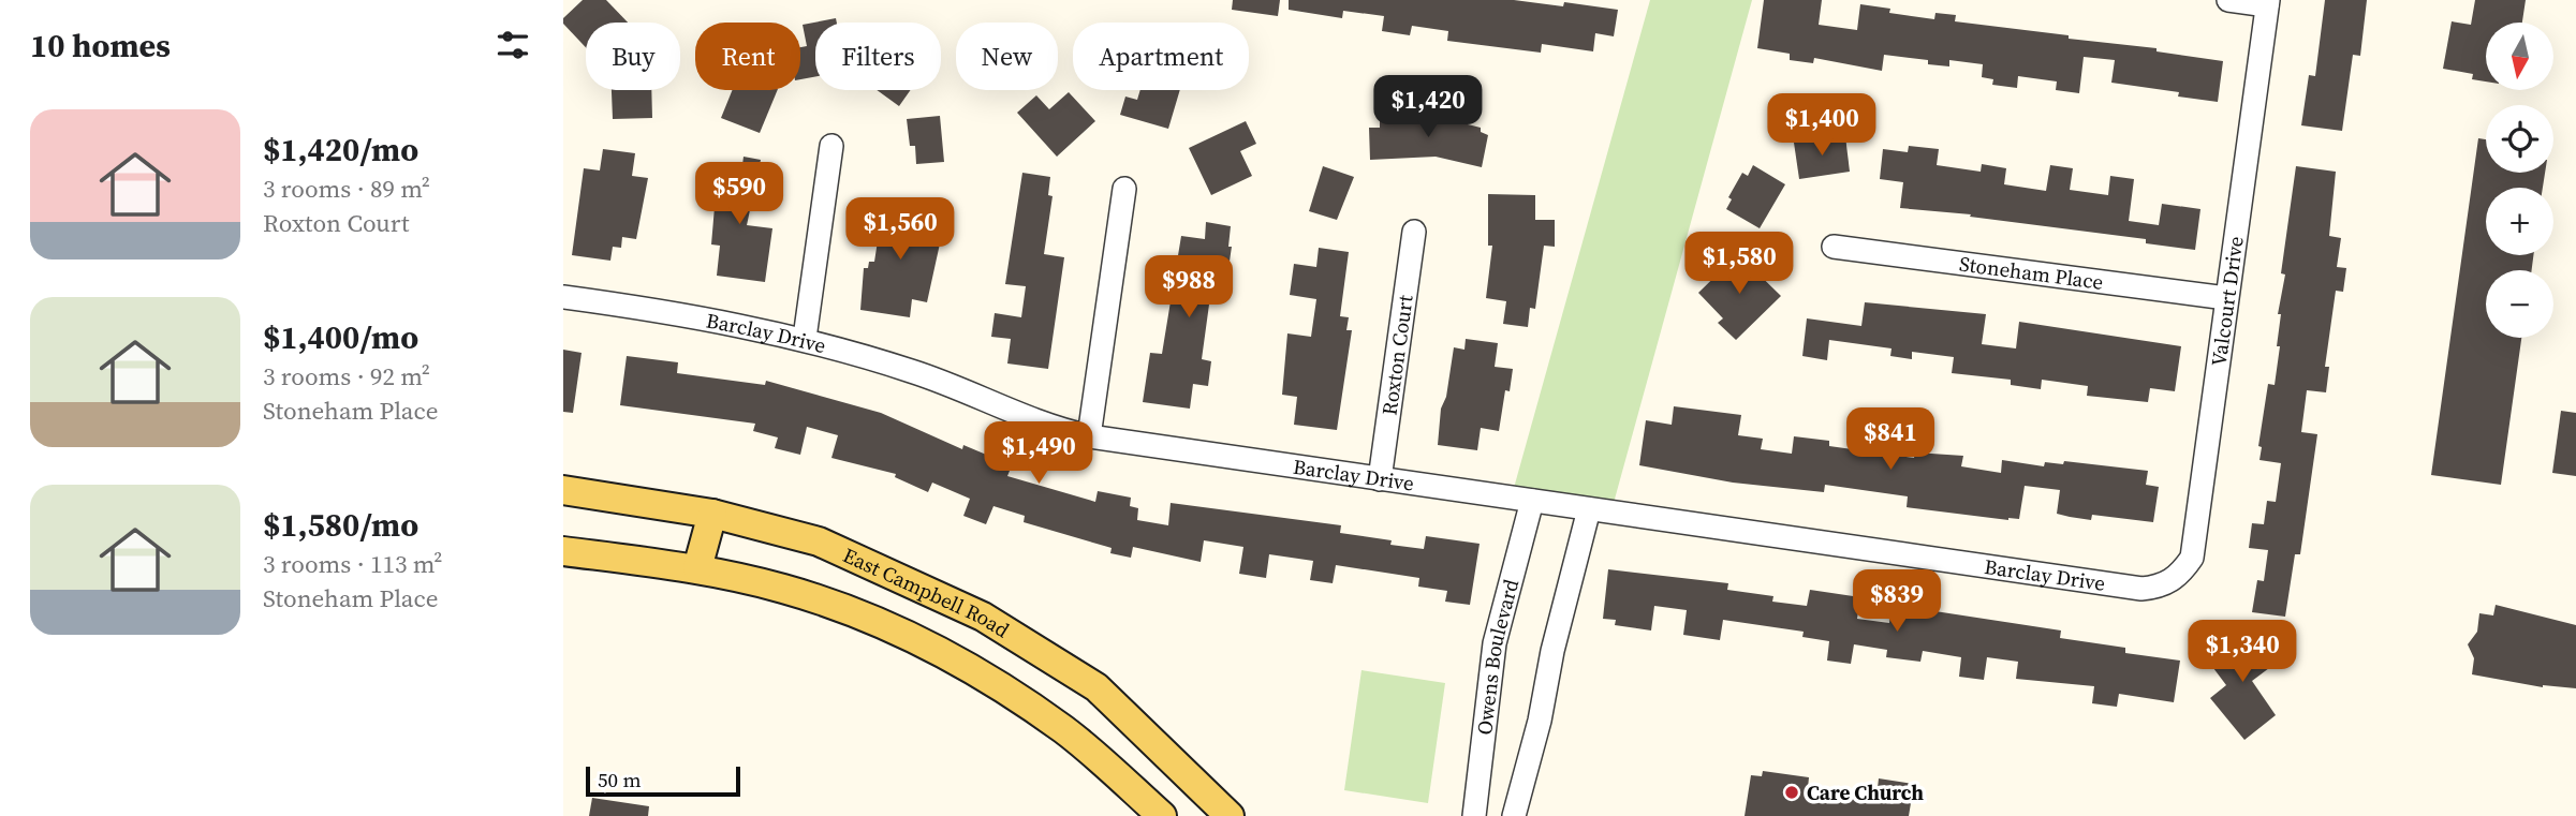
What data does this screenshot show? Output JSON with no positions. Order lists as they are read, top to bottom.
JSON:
{
  "streets": {
    "main road": ["East Campbell Road"],
    "street": [
      "Stoneham Place",
      "Valcourt Drive",
      "Barclay Drive",
      "Roxton Court",
      "Owens Boulevard"
    ]
  },
  "crossings": [
    ["Stoneham Place", "Valcourt Drive"],
    ["Valcourt Drive", "Barclay Drive"],
    ["Barclay Drive", "Roxton Court"],
    ["Barclay Drive", "Owens Boulevard"]
  ],
  "places": ["Care Church"],
  "scale_bar": "50 m",
  "north": "bottom",
  "page": {
    "heading": "10 homes",
    "map_buttons": ["+", "−"],
    "chip": [
      "Buy",
      "Rent",
      "Filters",
      "New",
      "Apartment"
    ],
    "price": [
      "$1,420",
      "$1,400",
      "$590",
      "$1,560",
      "$1,580",
      "$988",
      "$841",
      "$1,490",
      "$839",
      "$1,340"
    ],
    "list": [
      {
        "name": "$1,420/mo",
        "note": "3 rooms · 89 m² · Roxton Court"
      },
      {
        "name": "$1,400/mo",
        "note": "3 rooms · 92 m² · Stoneham Place"
      },
      {
        "name": "$1,580/mo",
        "note": "3 rooms · 113 m² · Stoneham Place"
      }
    ],
    "scale": "50 m"
  }
}
